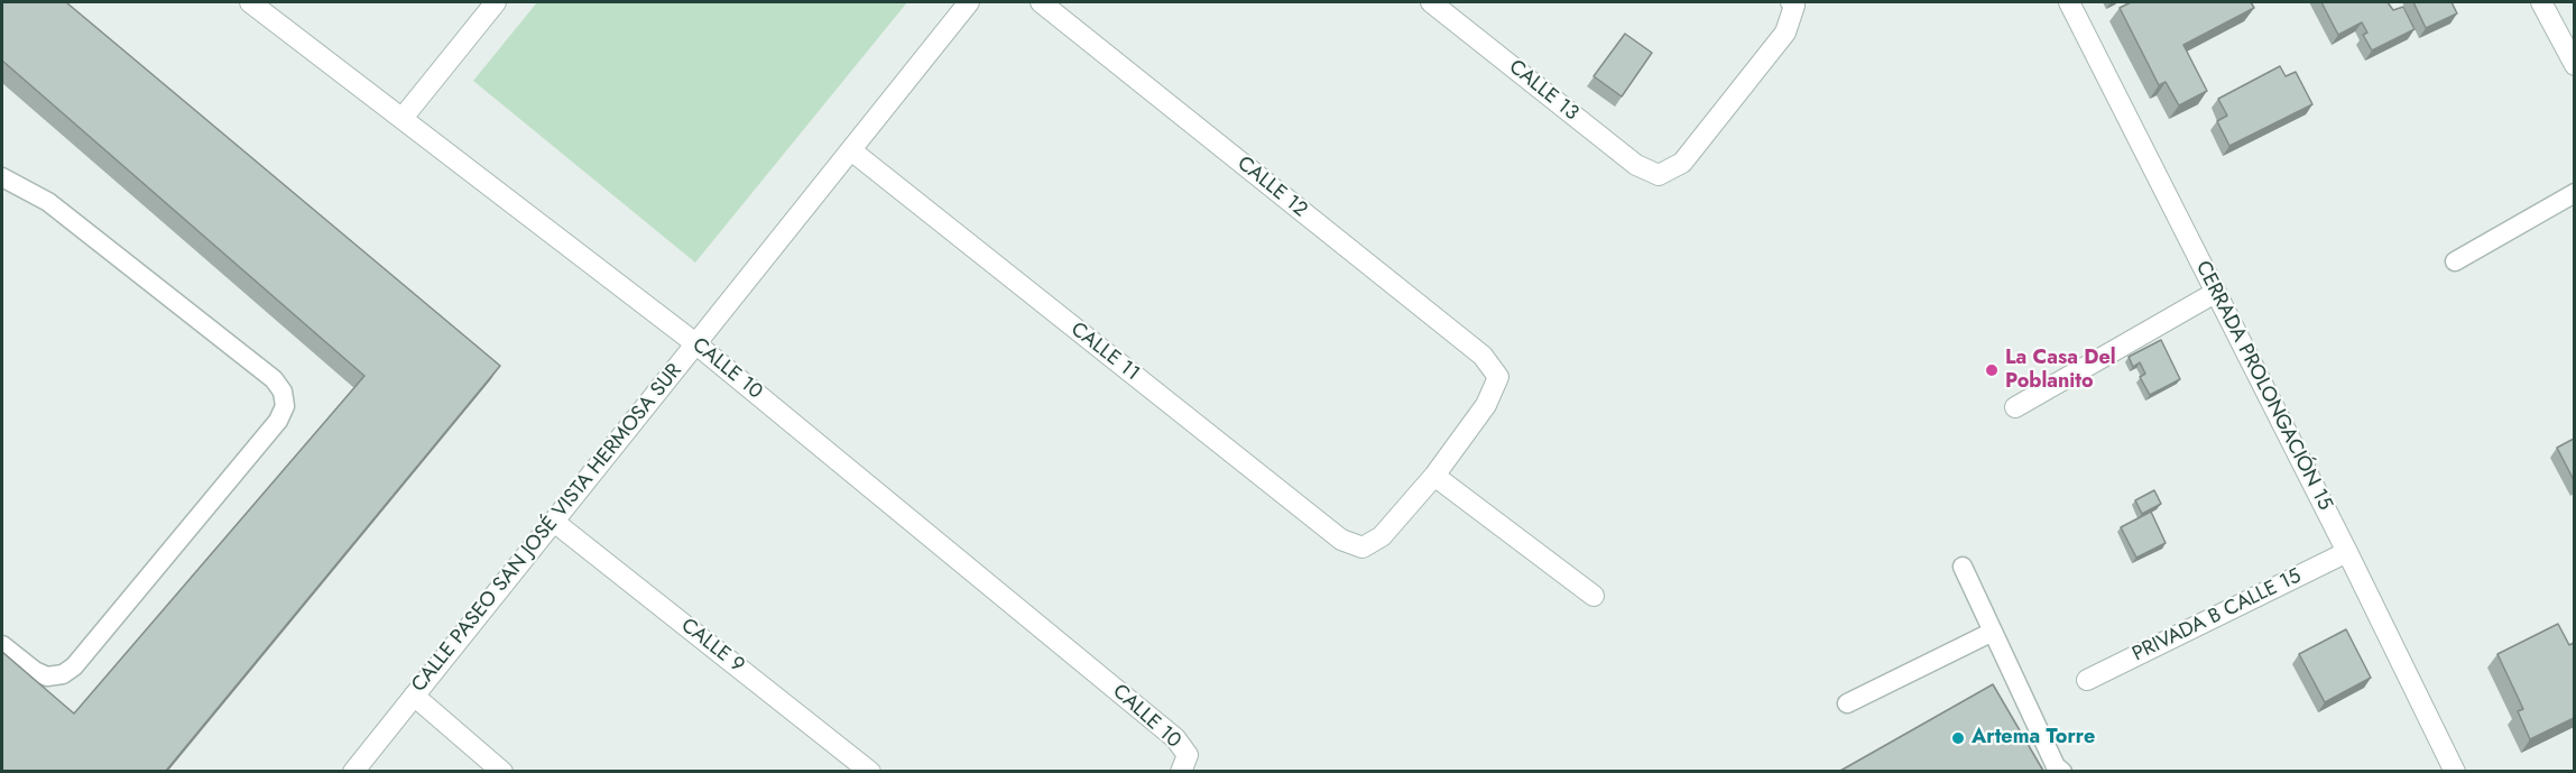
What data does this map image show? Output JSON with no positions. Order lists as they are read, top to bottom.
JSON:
{
  "streets": {
    "street": [
      "CALLE 13",
      "CALLE 12",
      "CALLE 11",
      "CALLE 10",
      "CERRADA PROLONGACIÓN 15",
      "CALLE PASEO SAN JOSÉ VISTA HERMOSA SUR",
      "PRIVADA B CALLE 15",
      "CALLE 9"
    ]
  },
  "crossings": [
    ["CALLE 12", "CALLE 11"],
    ["CALLE 11", "CALLE PASEO SAN JOSÉ VISTA HERMOSA SUR"],
    ["CALLE 10", "CALLE PASEO SAN JOSÉ VISTA HERMOSA SUR"],
    ["CERRADA PROLONGACIÓN 15", "PRIVADA B CALLE 15"],
    ["CALLE PASEO SAN JOSÉ VISTA HERMOSA SUR", "CALLE 9"]
  ],
  "places": ["La Casa Del Poblanito", "Artema Torre"]
}
